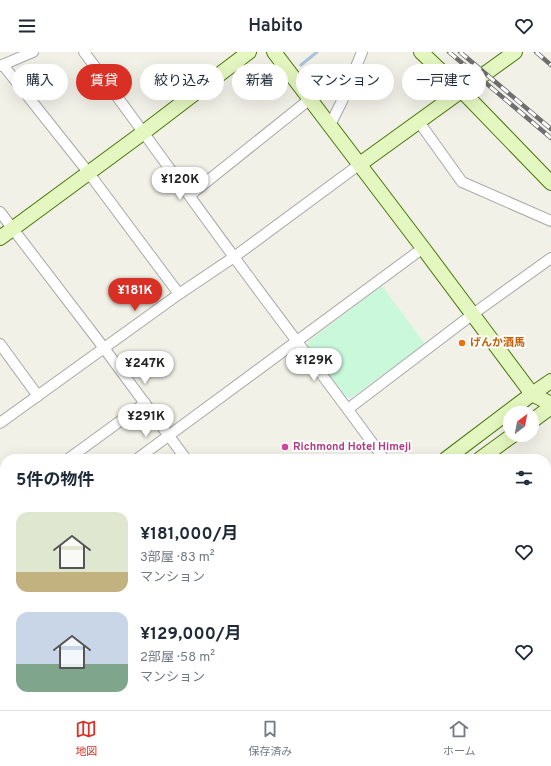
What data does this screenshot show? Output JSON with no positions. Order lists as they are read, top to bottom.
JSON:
{
  "places": ["げんか酒馬", "Richmond Hotel Himeji"],
  "north": "top right",
  "page": {
    "header": "Habito",
    "chip": [
      "購入",
      "賃貸",
      "絞り込み",
      "新着",
      "マンション",
      "一戸建て"
    ],
    "price": [
      "¥120K",
      "¥181K",
      "¥129K",
      "¥247K",
      "¥291K"
    ],
    "heading": "5件の物件",
    "list": [
      {
        "name": "¥181,000/月",
        "note": "3部屋 · 83 m² · マンション"
      },
      {
        "name": "¥129,000/月",
        "note": "2部屋 · 58 m² · マンション"
      }
    ],
    "tabs": ["地図", "保存済み", "ホーム"]
  }
}
